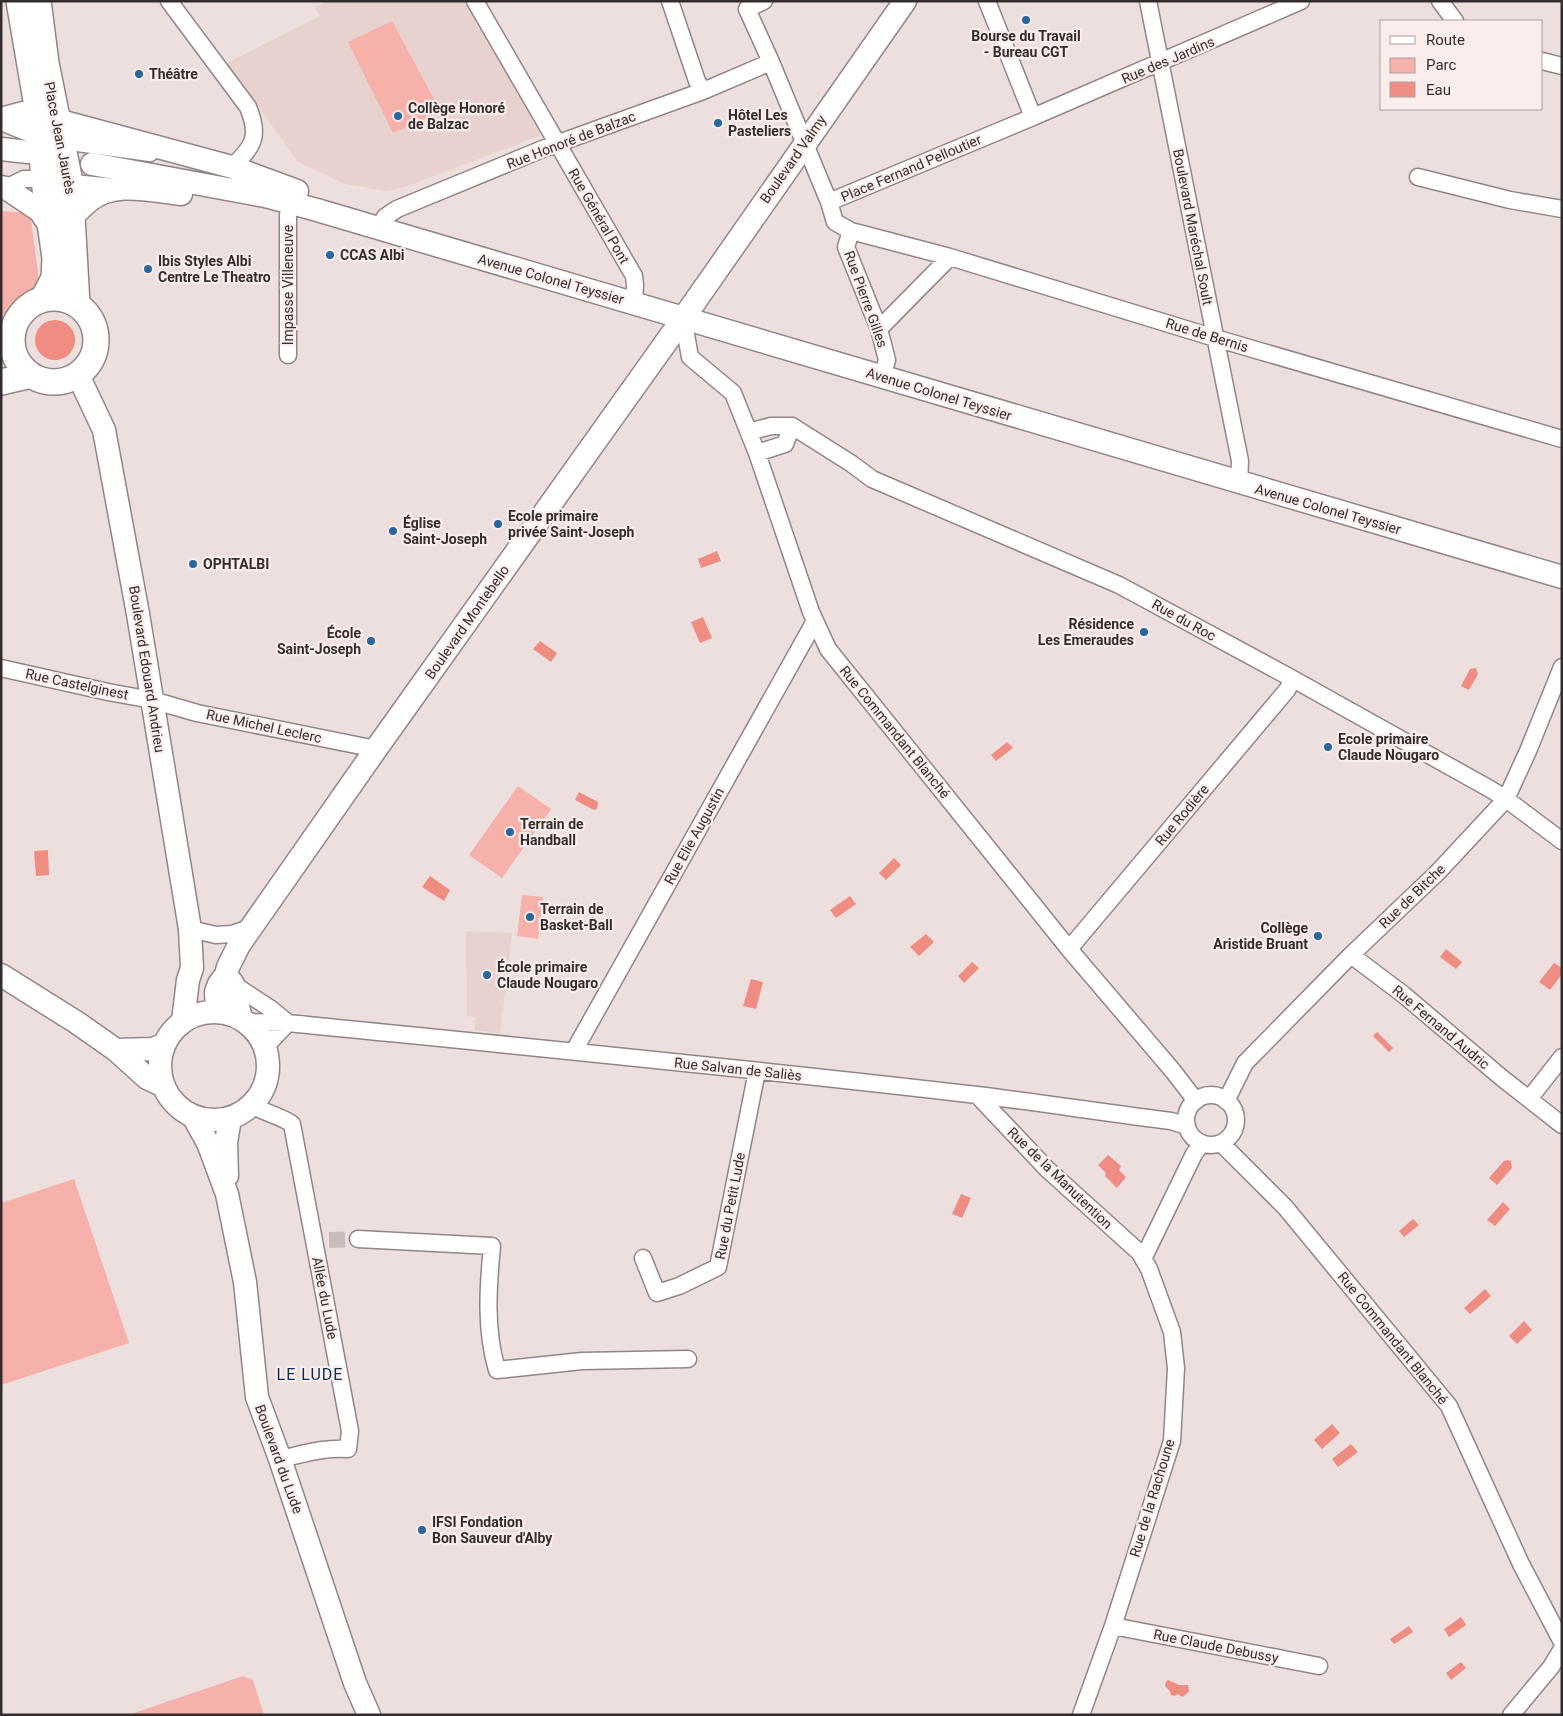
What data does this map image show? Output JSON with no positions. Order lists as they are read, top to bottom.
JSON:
{
  "streets": {
    "main road": [
      "Place Jean Jaurès",
      "Boulevard Valmy",
      "Avenue Colonel Teyssier",
      "Boulevard Montebello",
      "Boulevard Edouard Andrieu",
      "Boulevard du Lude"
    ],
    "street": [
      "Rue des Jardins",
      "Rue Honoré de Balzac",
      "Place Fernand Pelloutier",
      "Rue Général Pont",
      "Boulevard Maréchal Soult",
      "Impasse Villeneuve",
      "Rue Pierre Gilles",
      "Rue de Bernis",
      "Rue du Roc",
      "Rue Castelginest",
      "Rue Michel Leclerc",
      "Rue Commandant Blanché",
      "Rue Rodière",
      "Rue Elie Augustin",
      "Rue de Bitche",
      "Rue Fernand Audric",
      "Rue Salvan de Saliès",
      "Rue de la Manutention",
      "Rue du Petit Lude",
      "Allée du Lude",
      "Rue de la Rachoune",
      "Rue Claude Debussy"
    ]
  },
  "crossings": [
    ["Rue des Jardins", "Place Fernand Pelloutier"],
    ["Rue des Jardins", "Boulevard Maréchal Soult"],
    ["Place Jean Jaurès", "Boulevard Edouard Andrieu"],
    ["Rue Honoré de Balzac", "Place Fernand Pelloutier"],
    ["Rue Honoré de Balzac", "Rue Général Pont"],
    ["Rue Honoré de Balzac", "Avenue Colonel Teyssier"],
    ["Boulevard Valmy", "Place Fernand Pelloutier"],
    ["Boulevard Valmy", "Avenue Colonel Teyssier"],
    ["Boulevard Valmy", "Boulevard Montebello"],
    ["Boulevard Valmy", "Rue Commandant Blanché"],
    ["Place Fernand Pelloutier", "Rue Pierre Gilles"],
    ["Rue Général Pont", "Avenue Colonel Teyssier"],
    ["Boulevard Maréchal Soult", "Avenue Colonel Teyssier"],
    ["Boulevard Maréchal Soult", "Rue de Bernis"],
    ["Avenue Colonel Teyssier", "Rue Pierre Gilles"],
    ["Avenue Colonel Teyssier", "Boulevard Montebello"],
    ["Avenue Colonel Teyssier", "Rue Commandant Blanché"],
    ["Rue Pierre Gilles", "Rue de Bernis"],
    ["Rue du Roc", "Rue Rodière"],
    ["Rue du Roc", "Rue de Bitche"],
    ["Boulevard Montebello", "Rue Michel Leclerc"],
    ["Boulevard Montebello", "Rue Commandant Blanché"],
    ["Boulevard Montebello", "Rue Salvan de Saliès"],
    ["Boulevard Montebello", "Allée du Lude"],
    ["Boulevard Edouard Andrieu", "Rue Castelginest"],
    ["Boulevard Edouard Andrieu", "Rue Michel Leclerc"],
    ["Rue Castelginest", "Rue Michel Leclerc"],
    ["Rue Commandant Blanché", "Rue Rodière"],
    ["Rue Commandant Blanché", "Rue Elie Augustin"],
    ["Rue Commandant Blanché", "Rue de Bitche"],
    ["Rue Commandant Blanché", "Rue Salvan de Saliès"],
    ["Rue Elie Augustin", "Rue Salvan de Saliès"],
    ["Rue de Bitche", "Rue Fernand Audric"],
    ["Rue de Bitche", "Rue Salvan de Saliès"],
    ["Rue Salvan de Saliès", "Rue de la Manutention"],
    ["Rue Salvan de Saliès", "Rue du Petit Lude"],
    ["Rue Salvan de Saliès", "Allée du Lude"],
    ["Rue de la Manutention", "Rue de la Rachoune"],
    ["Allée du Lude", "Boulevard du Lude"],
    ["Rue de la Rachoune", "Rue Claude Debussy"]
  ],
  "districts": ["LE LUDE"],
  "places": [
    "Bourse du Travail - Bureau CGT",
    "Théâtre",
    "Collège Honoré de Balzac",
    "Hôtel Les Pasteliers",
    "CCAS Albi",
    "Ibis Styles Albi Centre Le Theatro",
    "Ecole primaire privée Saint-Joseph",
    "Église Saint-Joseph",
    "OPHTALBI",
    "Résidence Les Emeraudes",
    "École Saint-Joseph",
    "Ecole primaire Claude Nougaro",
    "Terrain de Handball",
    "Terrain de Basket-Ball",
    "Collège Aristide Bruant",
    "École primaire Claude Nougaro",
    "IFSI Fondation Bon Sauveur d'Alby"
  ],
  "legend": ["Route", "Parc", "Eau"]
}
